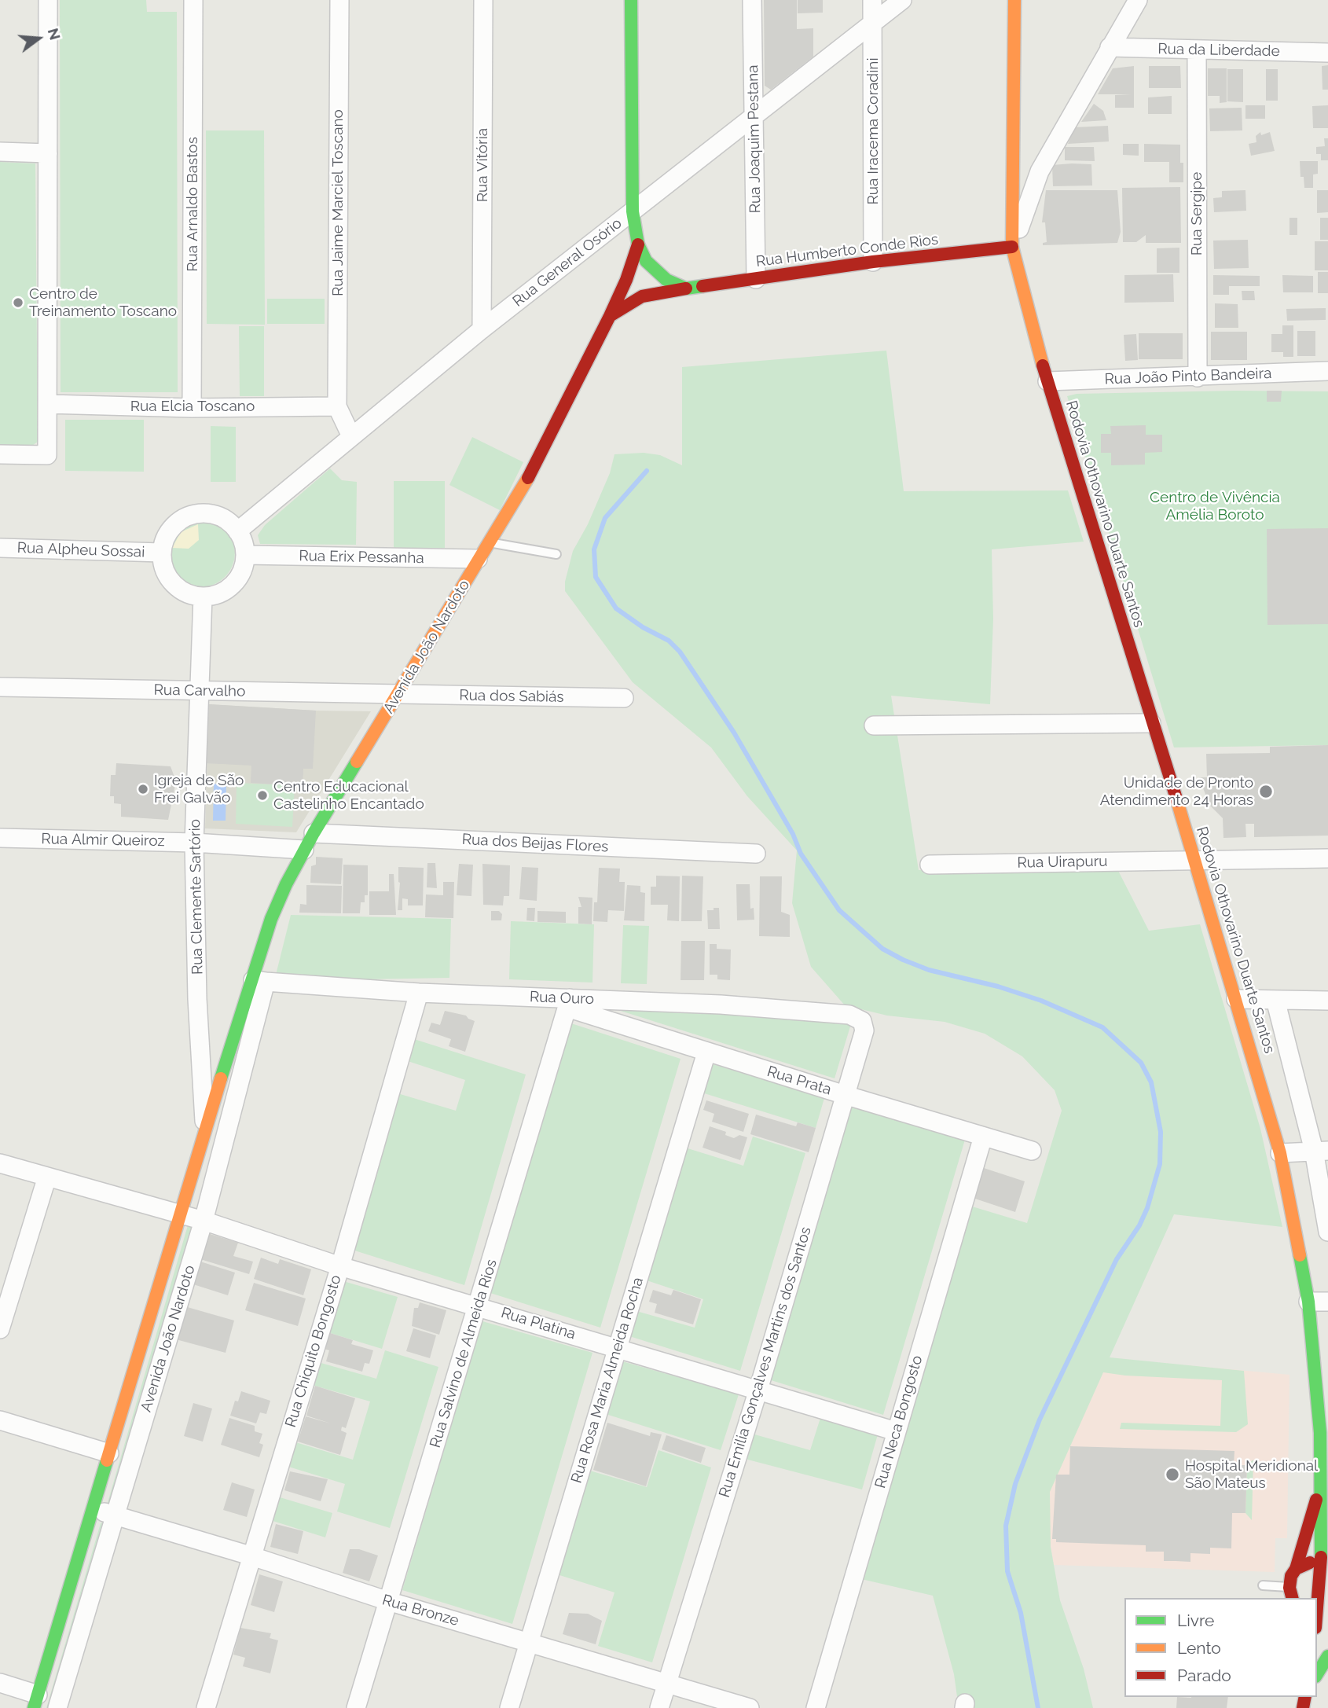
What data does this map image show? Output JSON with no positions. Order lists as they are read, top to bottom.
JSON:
{
  "streets": {
    "main road": ["Rua Humberto Conde Rios", "Rodovia Othovarino Duarte Santos", "Avenida João Nardoto"],
    "street": [
      "Rua da Liberdade",
      "Rua Iracema Coradini",
      "Rua Joaquim Pestana",
      "Rua Vitória",
      "Rua Jaime Marciel Toscano",
      "Rua Arnaldo Bastos",
      "Rua Sergipe",
      "Rua General Osório",
      "Rua João Pinto Bandeira",
      "Rua Elcia Toscano",
      "Rua Alpheu Sossai",
      "Rua Erix Pessanha",
      "Rua Carvalho",
      "Rua dos Sabiás",
      "Rua Almir Queiroz",
      "Rua dos Beijas Flores",
      "Rua Uirapuru",
      "Rua Clemente Sartório",
      "Rua Ouro",
      "Rua Prata",
      "Rua Platina",
      "Rua Chiquito Bongosto",
      "Rua Salvino de Almeida Rios",
      "Rua Emilia Gonçalves Martins dos Santos",
      "Rua Rosa Maria Almeida Rocha",
      "Rua Neca Bongosto",
      "Rua Bronze"
    ]
  },
  "crossings": [
    ["Rua da Liberdade", "Rua Sergipe"],
    ["Rua Iracema Coradini", "Rua Humberto Conde Rios"],
    ["Rua Iracema Coradini", "Rua General Osório"],
    ["Rua Joaquim Pestana", "Rua Humberto Conde Rios"],
    ["Rua Joaquim Pestana", "Rua General Osório"],
    ["Rua Vitória", "Rua General Osório"],
    ["Rua Jaime Marciel Toscano", "Rua Elcia Toscano"],
    ["Rua Arnaldo Bastos", "Rua Elcia Toscano"],
    ["Rua Sergipe", "Rua João Pinto Bandeira"],
    ["Rua Humberto Conde Rios", "Rodovia Othovarino Duarte Santos"],
    ["Rua General Osório", "Rua Alpheu Sossai"],
    ["Rua General Osório", "Rua Erix Pessanha"],
    ["Rua General Osório", "Rua Clemente Sartório"],
    ["Rua João Pinto Bandeira", "Rodovia Othovarino Duarte Santos"],
    ["Rodovia Othovarino Duarte Santos", "Rua Uirapuru"],
    ["Rua Alpheu Sossai", "Rua Erix Pessanha"],
    ["Rua Alpheu Sossai", "Rua Clemente Sartório"],
    ["Rua Erix Pessanha", "Avenida João Nardoto"],
    ["Rua Erix Pessanha", "Rua Clemente Sartório"],
    ["Avenida João Nardoto", "Rua Carvalho"],
    ["Avenida João Nardoto", "Rua dos Sabiás"],
    ["Avenida João Nardoto", "Rua Almir Queiroz"],
    ["Avenida João Nardoto", "Rua dos Beijas Flores"],
    ["Avenida João Nardoto", "Rua Clemente Sartório"],
    ["Avenida João Nardoto", "Rua Ouro"],
    ["Avenida João Nardoto", "Rua Platina"],
    ["Avenida João Nardoto", "Rua Bronze"],
    ["Rua Carvalho", "Rua dos Sabiás"],
    ["Rua Carvalho", "Rua Clemente Sartório"],
    ["Rua Almir Queiroz", "Rua Clemente Sartório"],
    ["Rua Ouro", "Rua Prata"],
    ["Rua Ouro", "Rua Chiquito Bongosto"],
    ["Rua Ouro", "Rua Salvino de Almeida Rios"],
    ["Rua Ouro", "Rua Emilia Gonçalves Martins dos Santos"],
    ["Rua Prata", "Rua Salvino de Almeida Rios"],
    ["Rua Prata", "Rua Emilia Gonçalves Martins dos Santos"],
    ["Rua Prata", "Rua Rosa Maria Almeida Rocha"],
    ["Rua Prata", "Rua Neca Bongosto"],
    ["Rua Platina", "Rua Chiquito Bongosto"],
    ["Rua Platina", "Rua Salvino de Almeida Rios"],
    ["Rua Platina", "Rua Emilia Gonçalves Martins dos Santos"],
    ["Rua Platina", "Rua Rosa Maria Almeida Rocha"],
    ["Rua Platina", "Rua Neca Bongosto"],
    ["Rua Chiquito Bongosto", "Rua Bronze"],
    ["Rua Salvino de Almeida Rios", "Rua Bronze"],
    ["Rua Emilia Gonçalves Martins dos Santos", "Rua Bronze"],
    ["Rua Rosa Maria Almeida Rocha", "Rua Bronze"]
  ],
  "parks": ["Centro de Vivência Amélia Boroto"],
  "places": [
    "Centro de Treinamento Toscano",
    "Igreja de São Frei Galvão",
    "Unidade de Pronto Atendimento 24 Horas",
    "Centro Educacional Castelinho Encantado",
    "Hospital Meridional São Mateus"
  ],
  "legend": ["Livre", "Lento", "Parado"],
  "north": "right"
}
